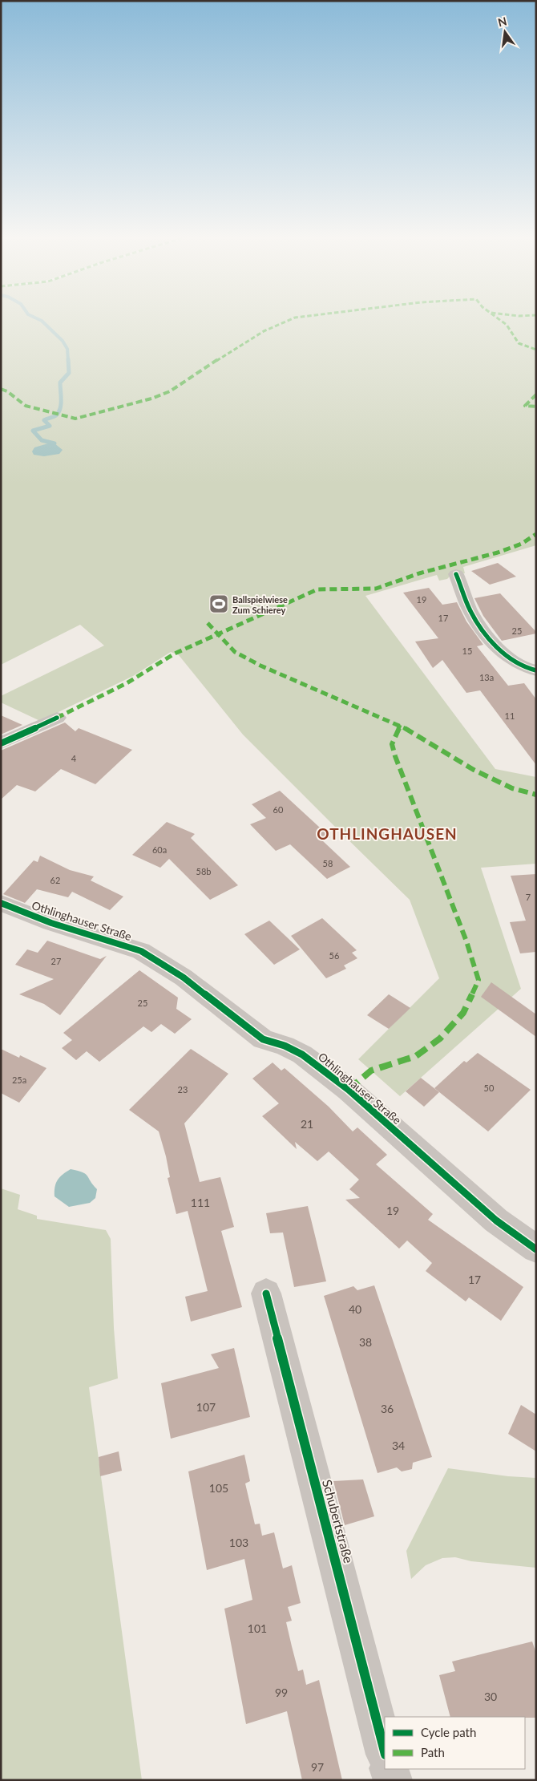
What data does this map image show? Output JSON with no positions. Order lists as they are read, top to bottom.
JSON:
{
  "streets": {
    "street": ["Othlinghauser Straße", "Schubertstraße"]
  },
  "districts": ["OTHLINGHAUSEN"],
  "places": {
    "sports": ["Ballspielwiese Zum Schierey"]
  },
  "house_numbers": [
    "19",
    "17",
    "25",
    "15",
    "13a",
    "11",
    "4",
    "60",
    "60a",
    "58",
    "58b",
    "62",
    "7",
    "56",
    "27",
    "25",
    "25a",
    "50",
    "23",
    "21",
    "111",
    "19",
    "17",
    "40",
    "38",
    "107",
    "36",
    "34",
    "105",
    "103",
    "101",
    "99",
    "30",
    "97"
  ],
  "legend": ["Cycle path", "Path"],
  "north": "top"
}
